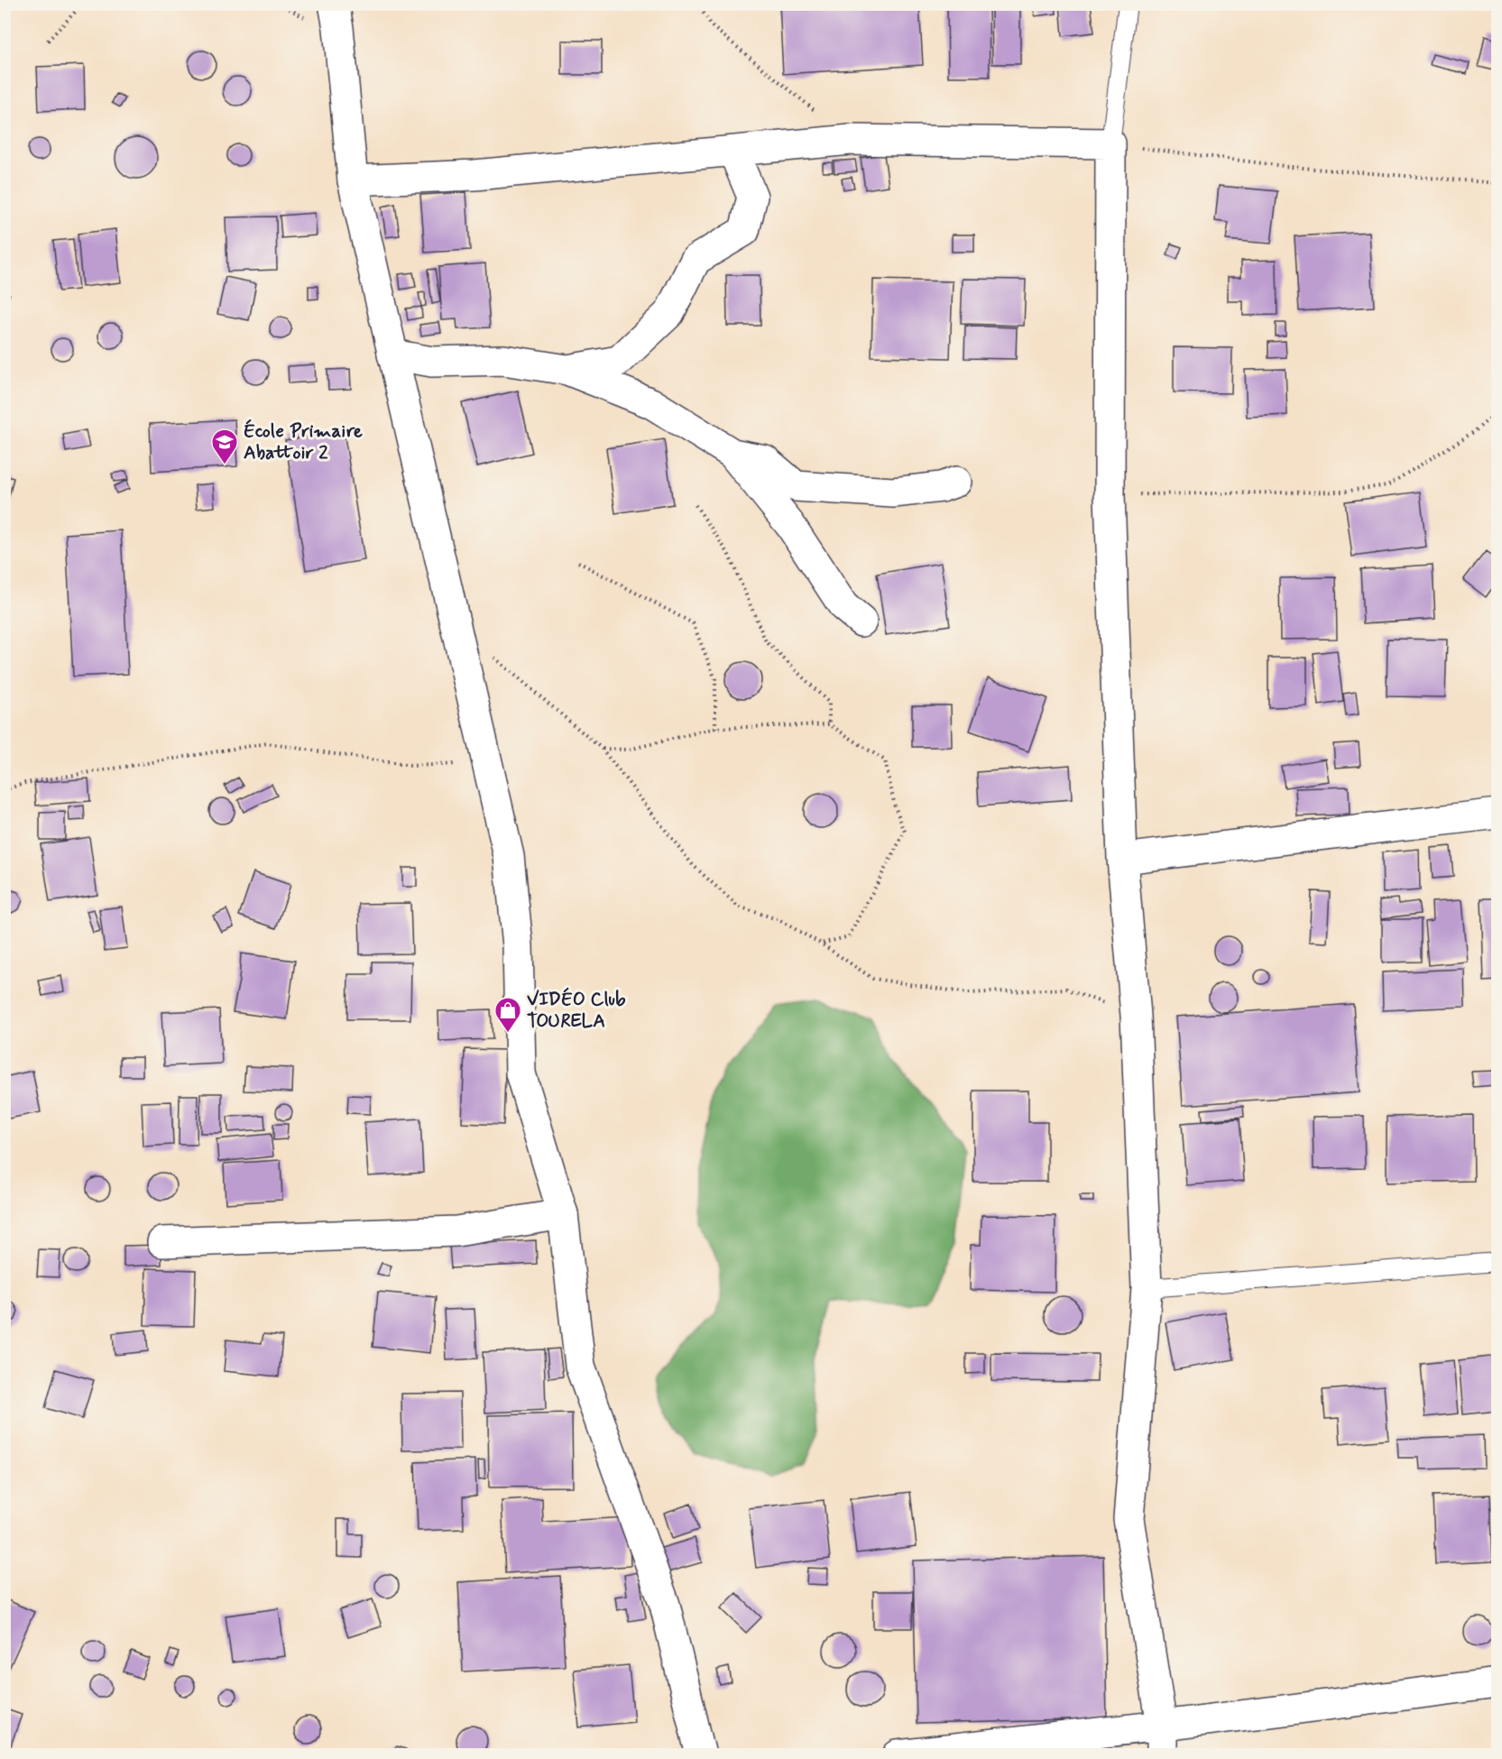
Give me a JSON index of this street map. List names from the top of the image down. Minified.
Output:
{"places":{"school or university":["École Primaire Abattoir 2"],"shop":["VIDÉO Club TOURELA"]}}
